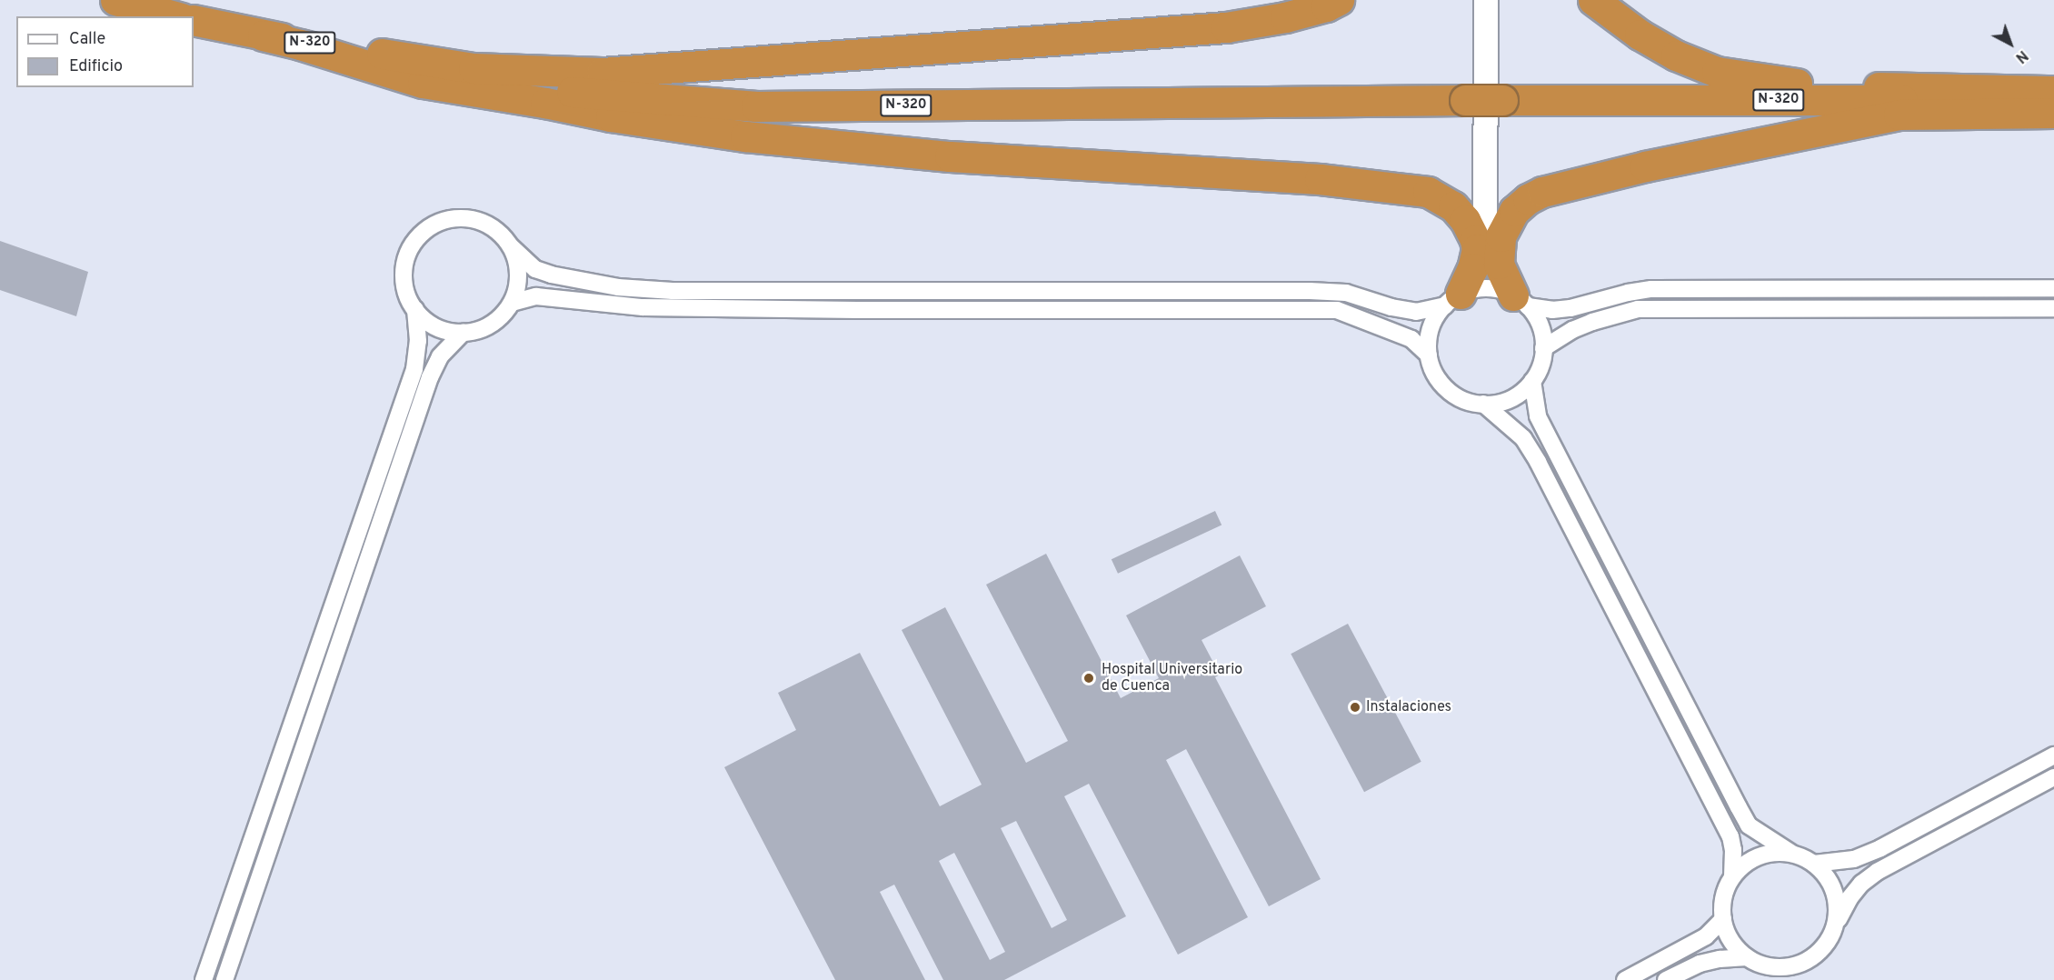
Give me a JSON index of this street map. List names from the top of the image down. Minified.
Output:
{"streets":{"highway":["N-320"]},"places":["Hospital Universitario de Cuenca","Instalaciones"],"legend":["Calle","Edificio"],"north":"bottom right"}
